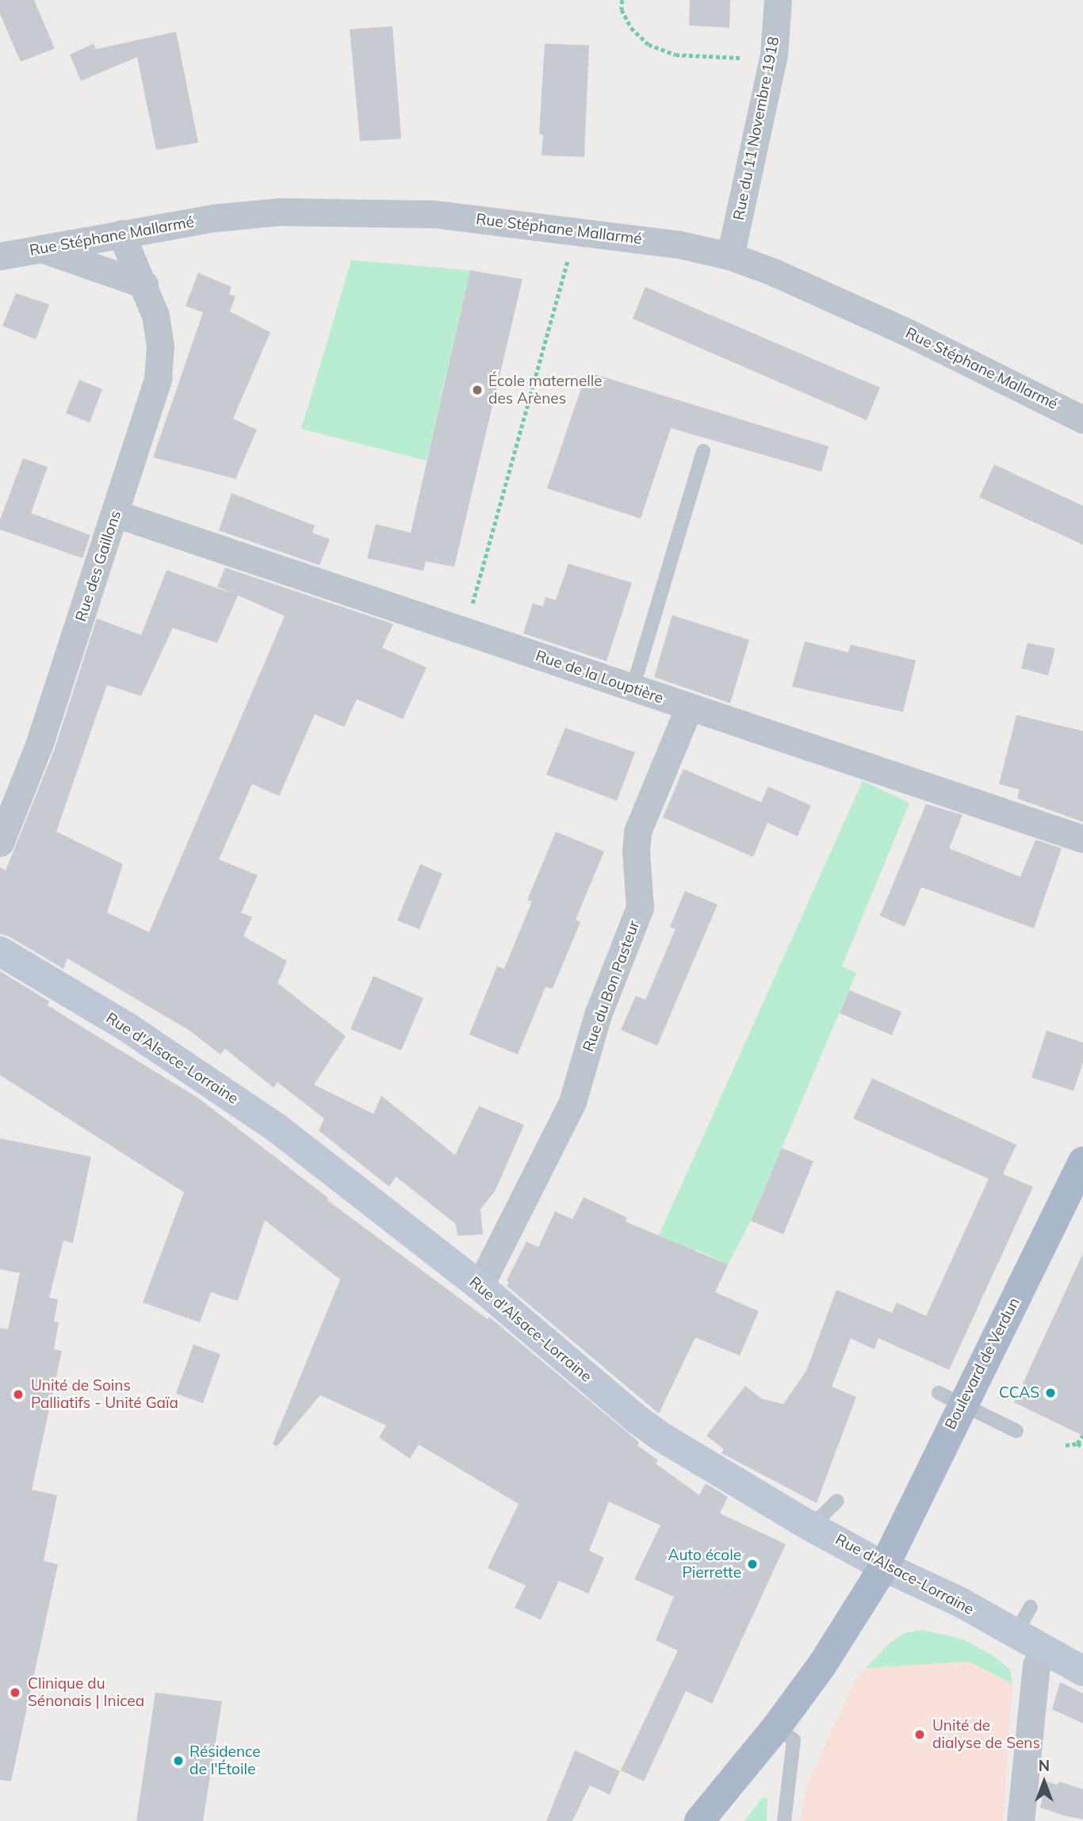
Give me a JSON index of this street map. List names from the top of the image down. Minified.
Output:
{"streets":{"main road":["Boulevard de Verdun"],"street":["Rue du 11 Novembre 1918","Rue Stéphane Mallarmé","Rue des Gaillons","Rue de la Louptière","Rue du Bon Pasteur","Rue d'Alsace-Lorraine"]},"crossings":[["Rue du 11 Novembre 1918","Rue Stéphane Mallarmé"],["Rue Stéphane Mallarmé","Rue des Gaillons"],["Rue des Gaillons","Rue de la Louptière"],["Rue de la Louptière","Rue du Bon Pasteur"],["Rue du Bon Pasteur","Rue d'Alsace-Lorraine"],["Rue d'Alsace-Lorraine","Boulevard de Verdun"]],"places":["École maternelle des Arènes","CCAS","Unité de Soins Palliatifs - Unité Gaïa","Auto école Pierrette","Clinique du Sénonais | Inicea","Unité de dialyse de Sens","Résidence de l'Étoile"],"north":"top"}
